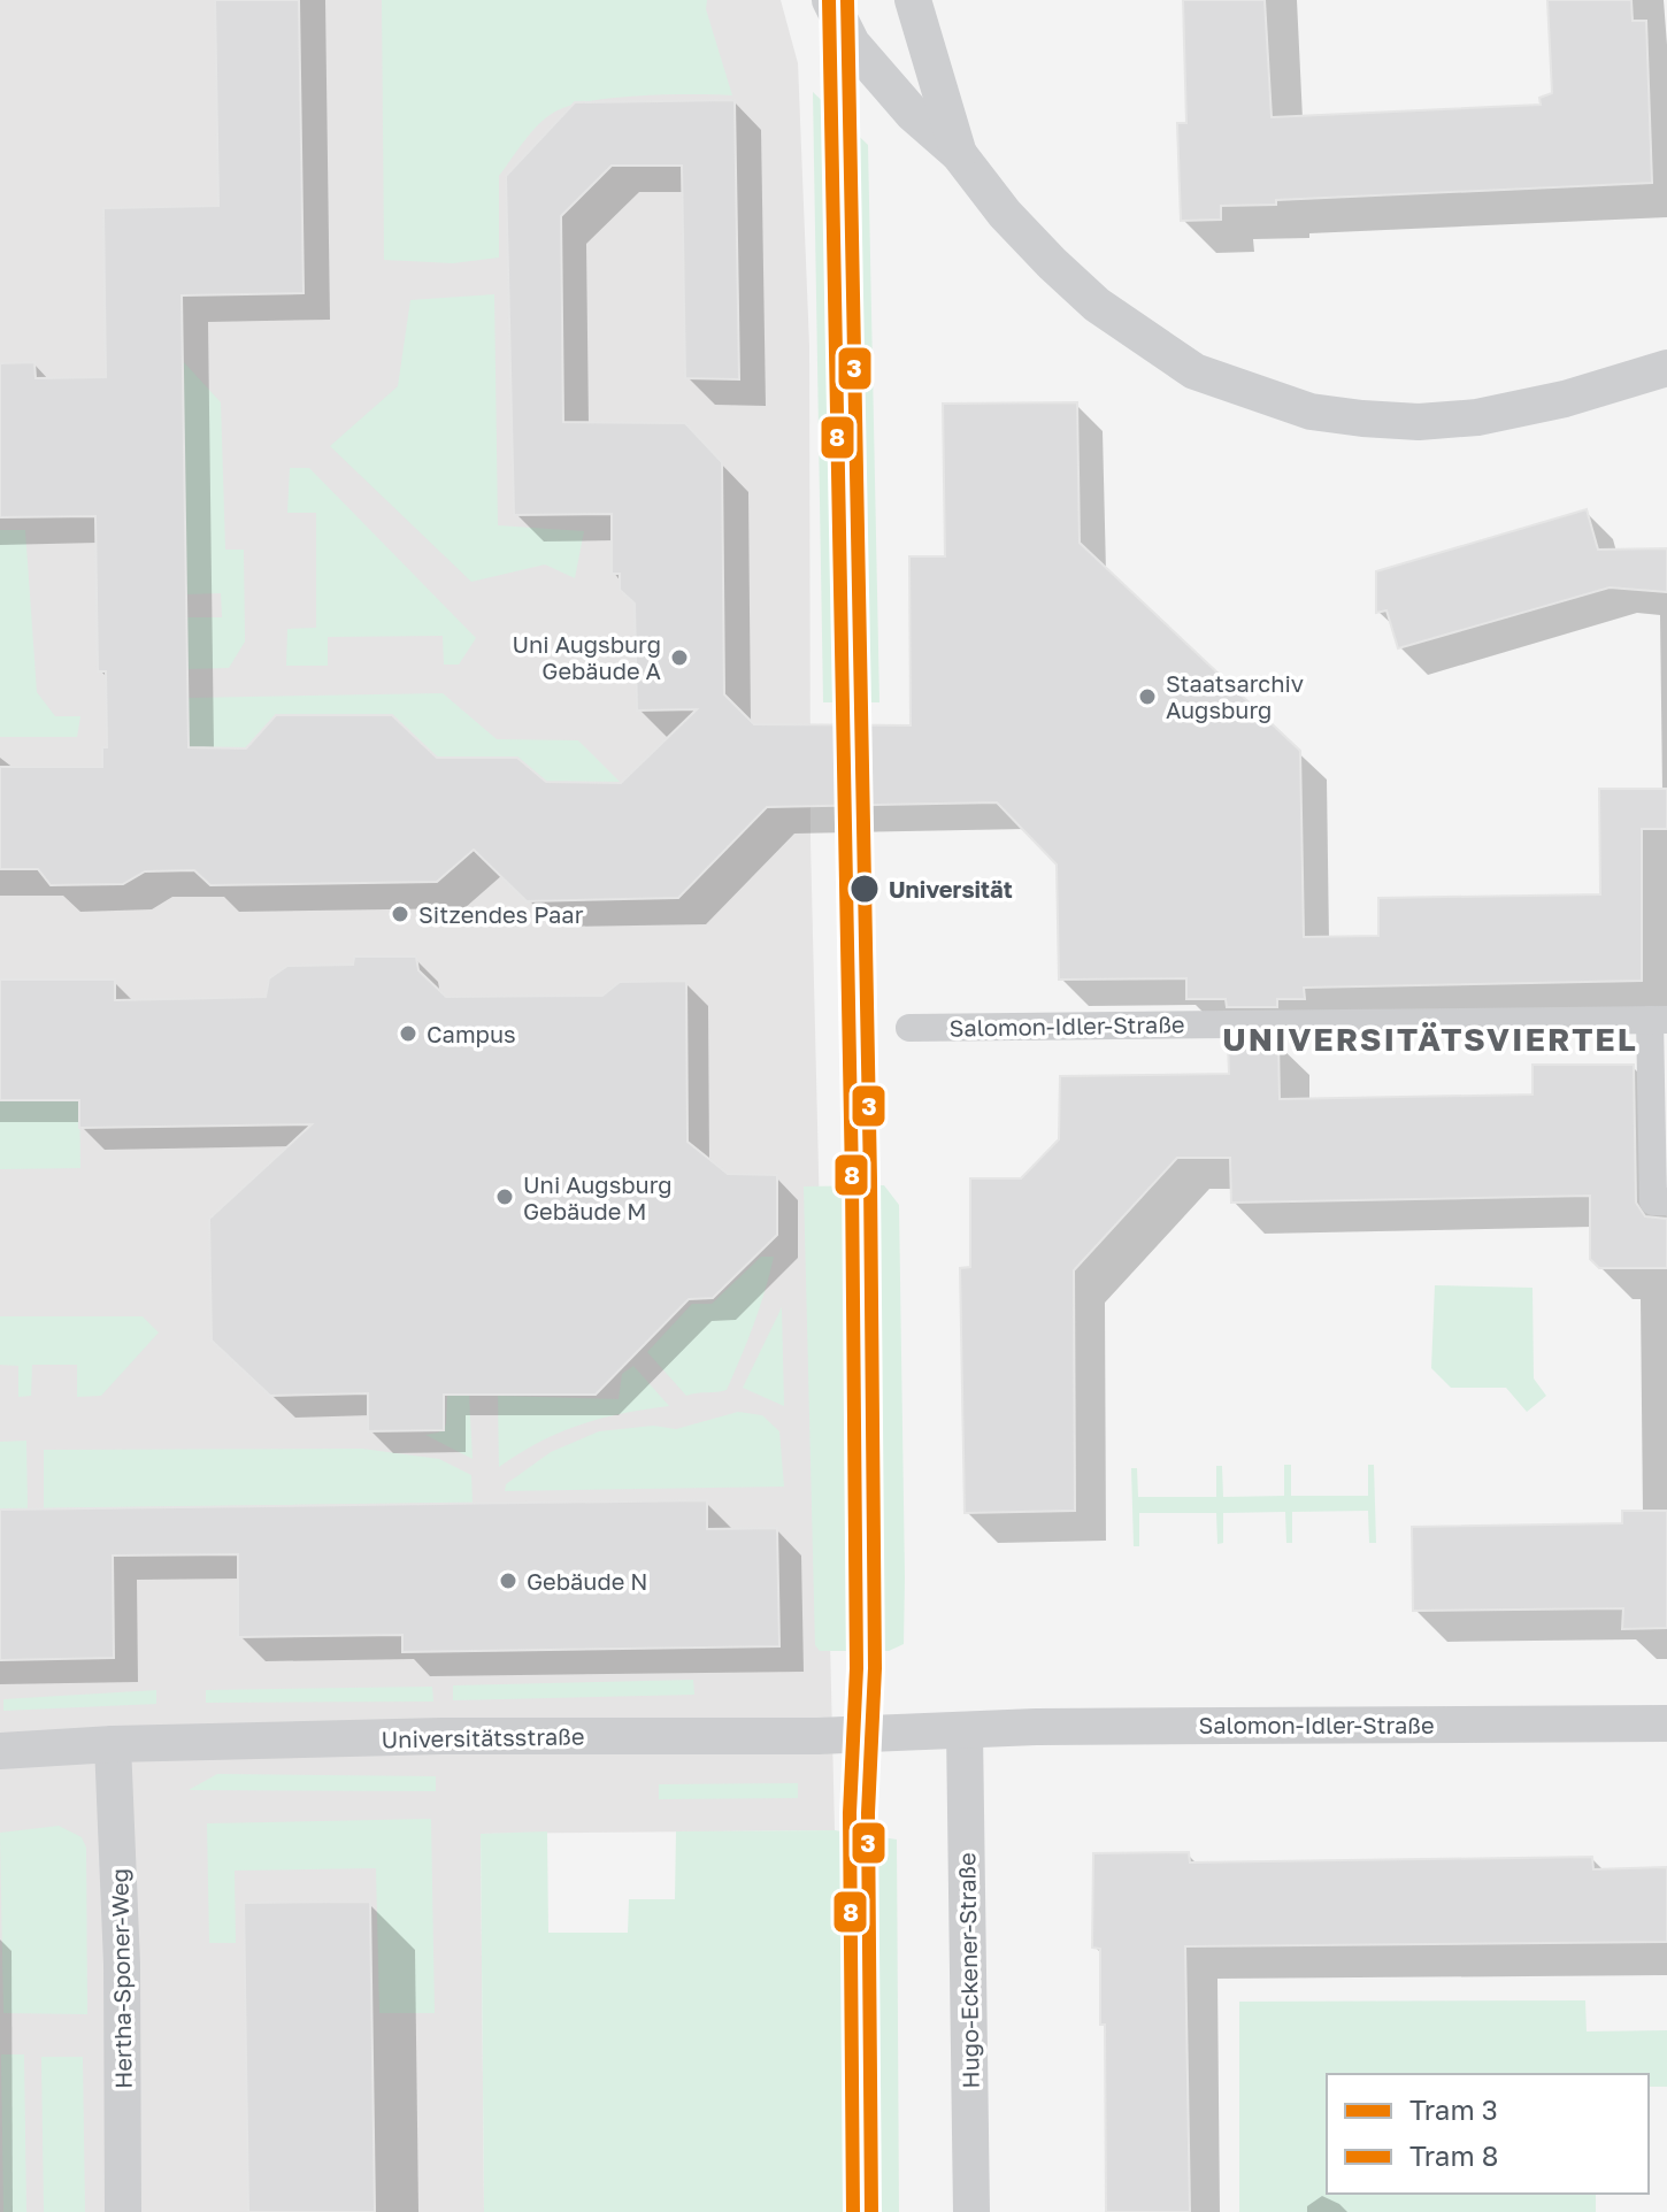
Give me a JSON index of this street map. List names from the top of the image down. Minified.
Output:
{"streets":{"street":["Salomon-Idler-Straße","Universitätsstraße","Hugo-Eckener-Straße","Hertha-Sponer-Weg"]},"crossings":[["Salomon-Idler-Straße","Universitätsstraße"],["Salomon-Idler-Straße","Hugo-Eckener-Straße"],["Universitätsstraße","Hugo-Eckener-Straße"],["Universitätsstraße","Hertha-Sponer-Weg"]],"districts":["UNIVERSITÄTSVIERTEL"],"places":["Uni Augsburg Gebäude A","Staatsarchiv Augsburg","Universität","Sitzendes Paar","Campus","Uni Augsburg Gebäude M","Gebäude N"],"lines":["tram line 3","tram line 8"],"legend":["Tram 3","Tram 8"]}
